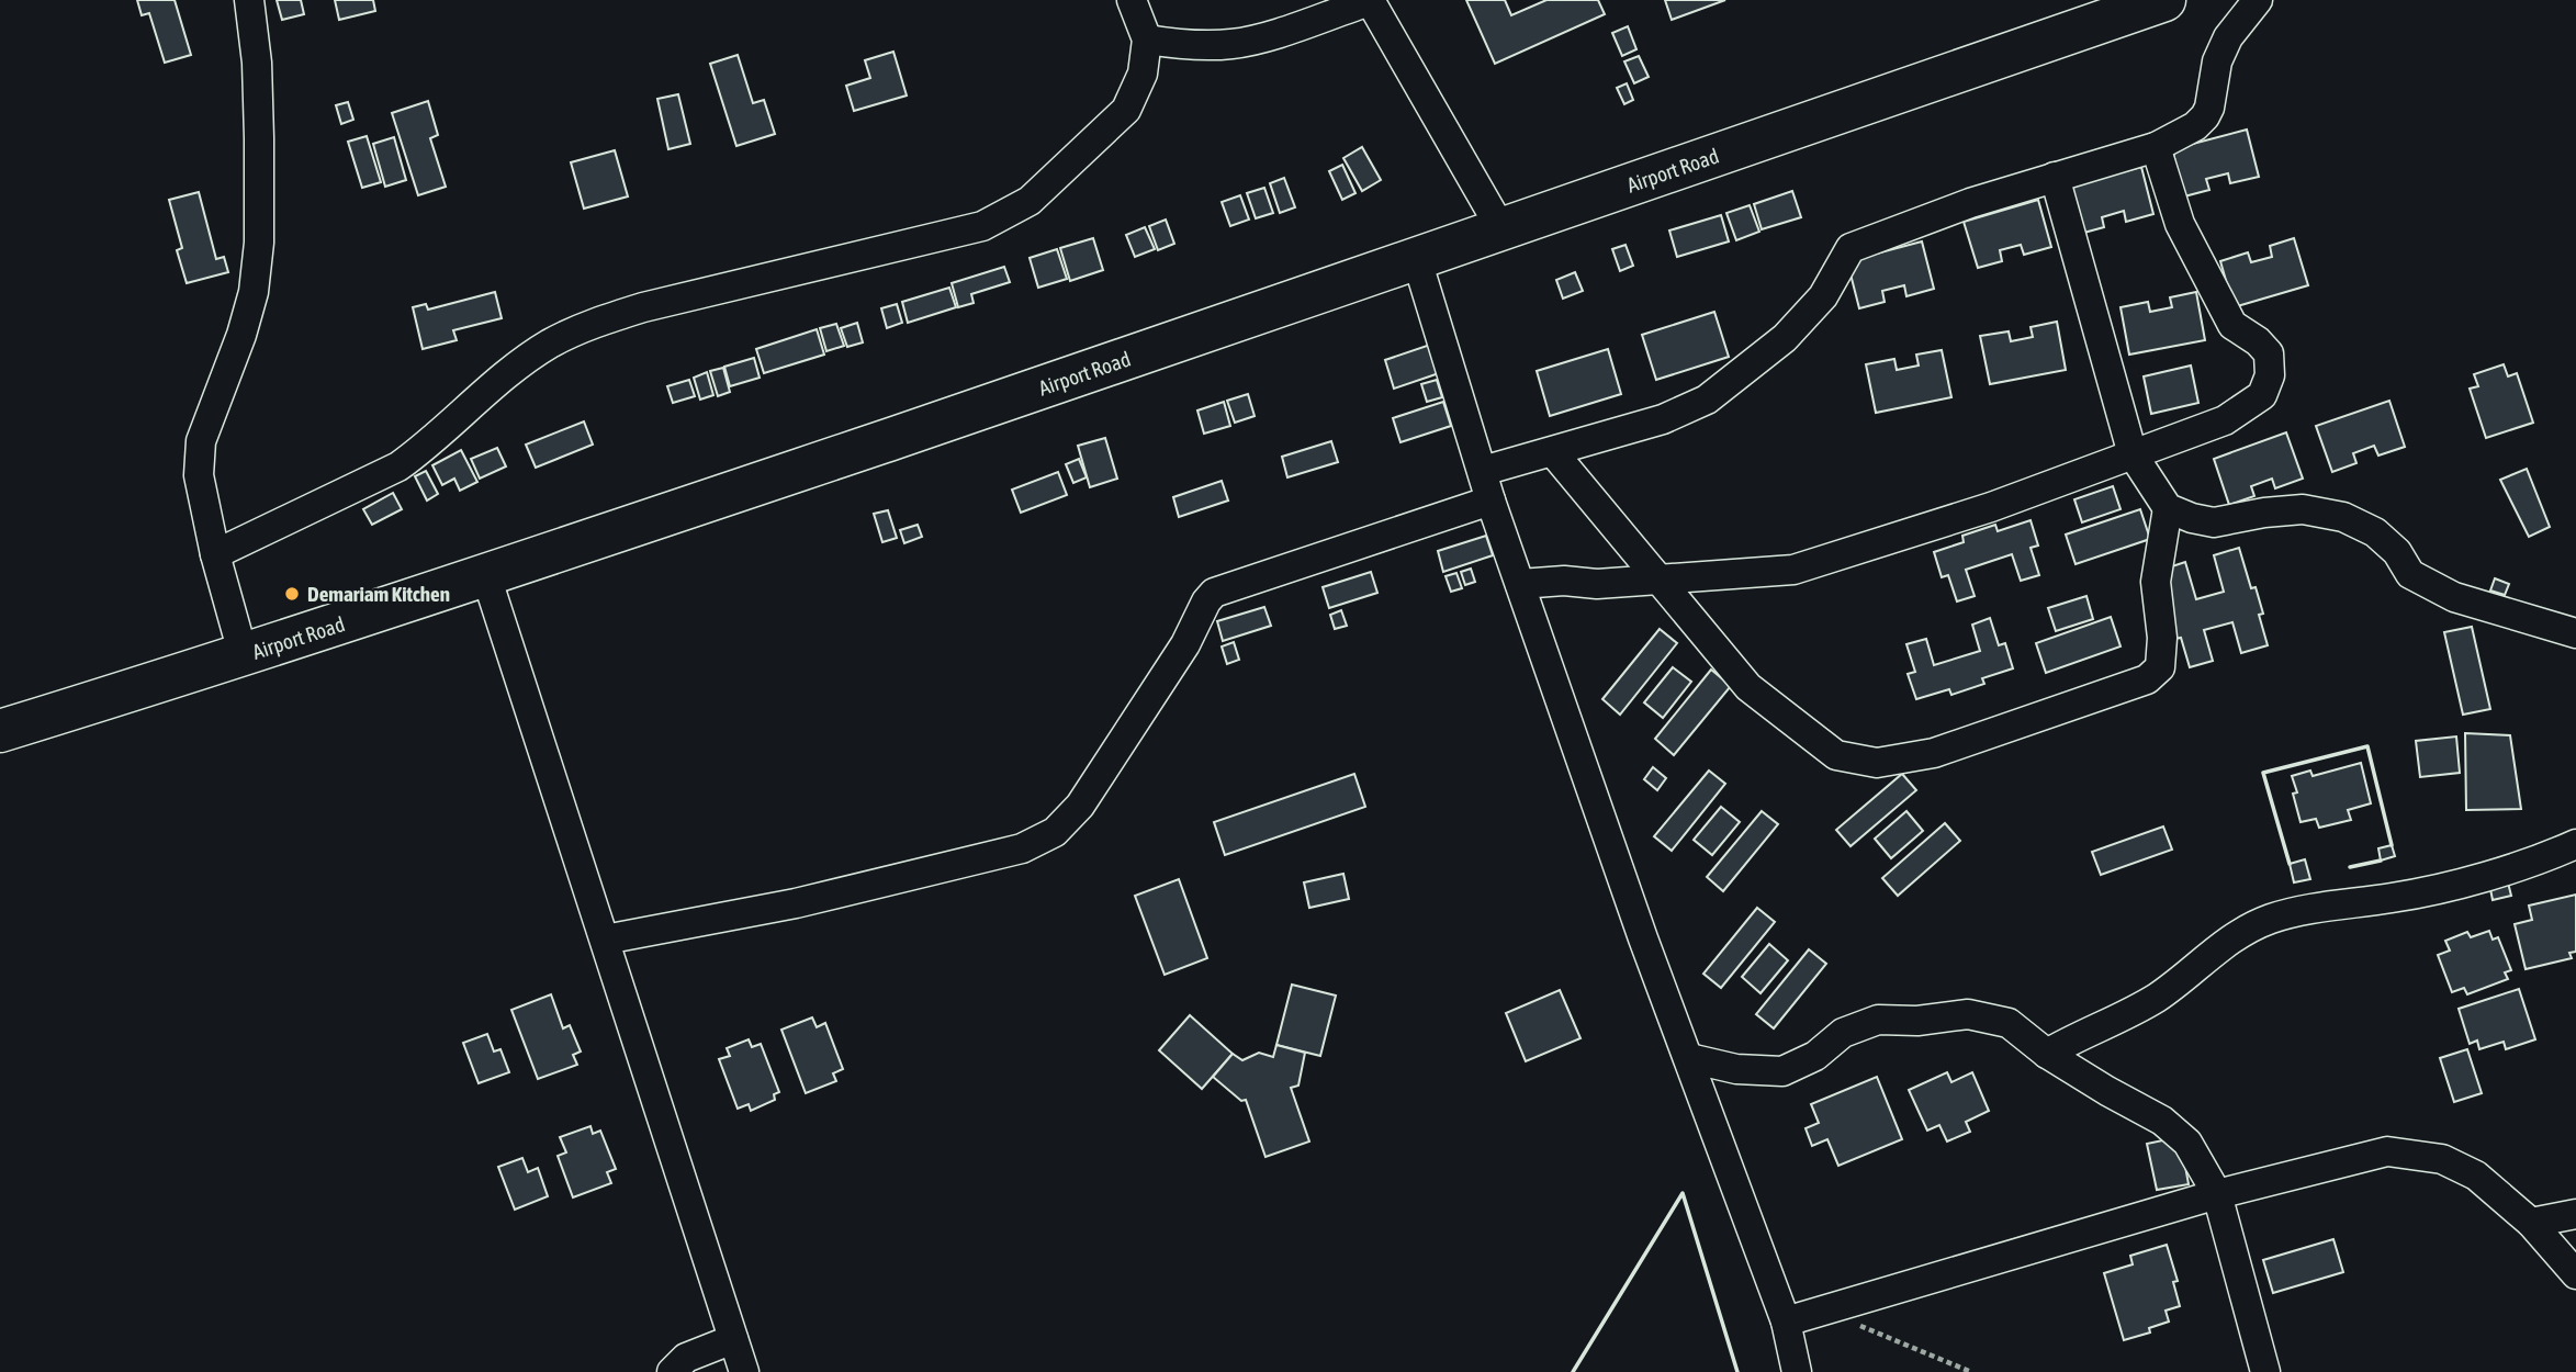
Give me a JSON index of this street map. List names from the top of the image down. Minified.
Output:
{"streets":{"highway":["Airport Road"]},"places":["Demariam Kitchen"]}
